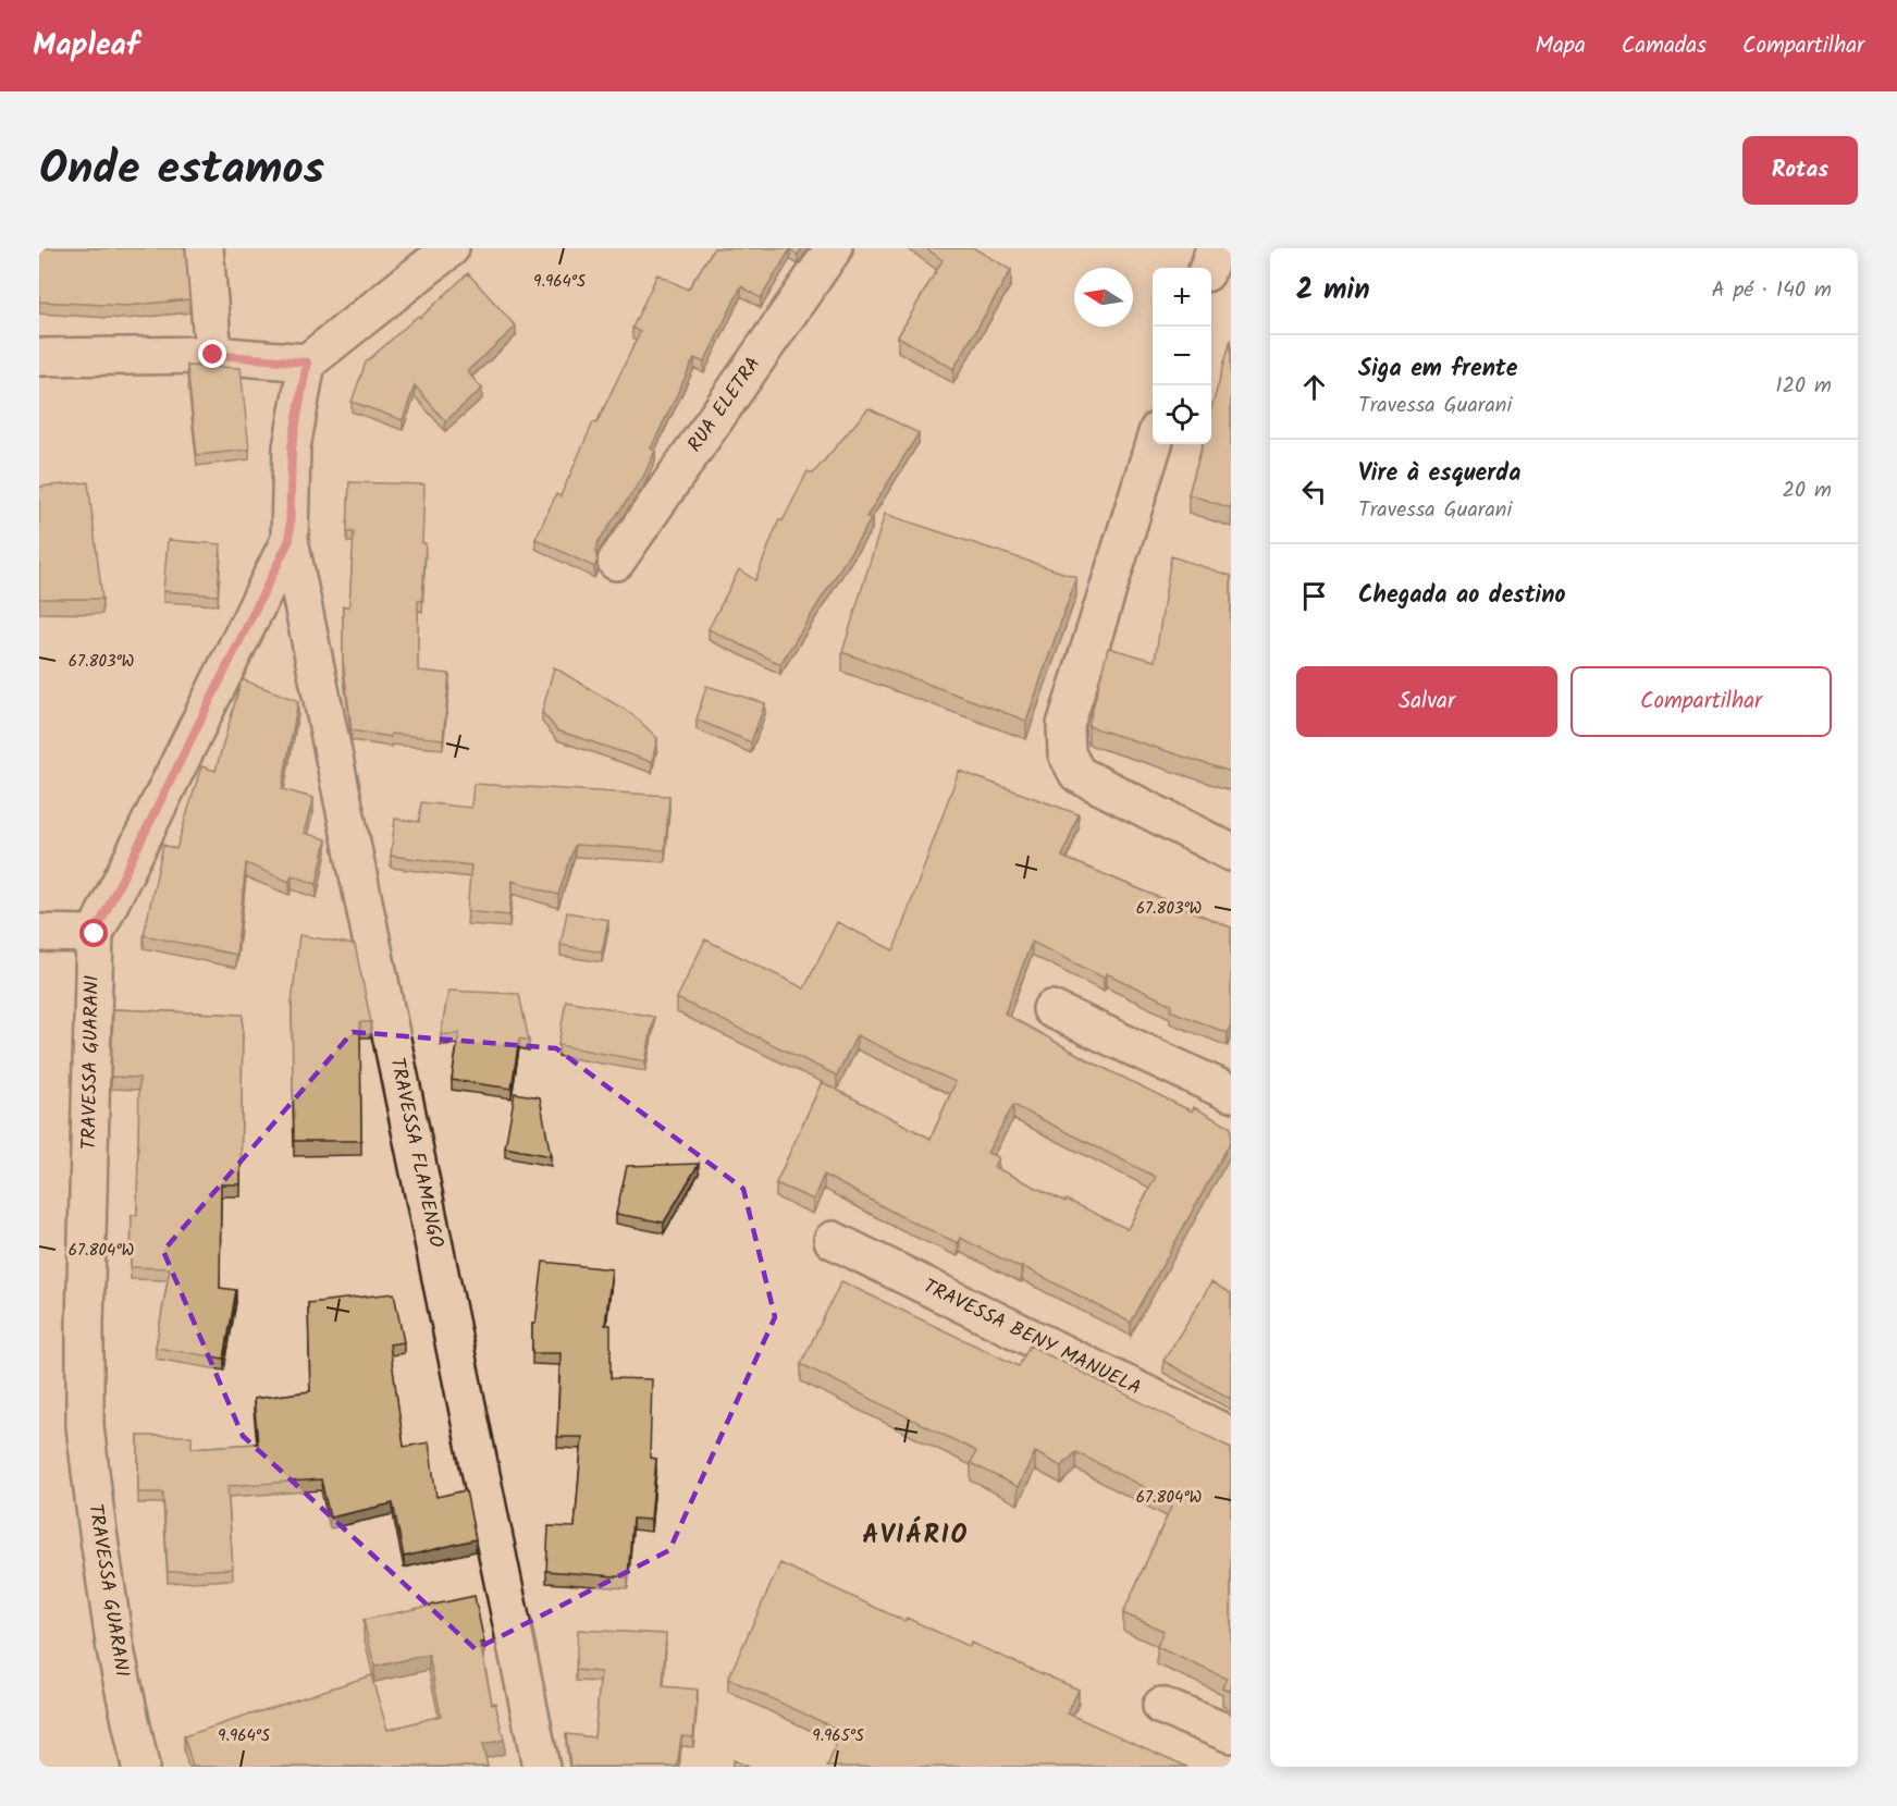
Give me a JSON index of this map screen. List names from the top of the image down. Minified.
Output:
{"streets":{"street":["RUA ELETRA","TRAVESSA GUARANI","TRAVESSA FLAMENGO","TRAVESSA BENY MANUELA"]},"crossings":[["TRAVESSA GUARANI","TRAVESSA FLAMENGO"]],"districts":["AVIÁRIO"],"north":"left","page":{"header":"Mapleaf","nav":["Mapa","Camadas","Compartilhar"],"title":"Onde estamos","buttons":["Rotas",["Salvar","Compartilhar"]],"heading":["2 min","A pé · 140 m"],"map_buttons":["+","−"],"list":[["Siga em frente","Travessa Guarani","120 m"],["Vire à esquerda","Travessa Guarani","20 m"],"Chegada ao destino"]},"coordinates":["9.964°S","67.803°W","67.804°W","9.965°S"]}
